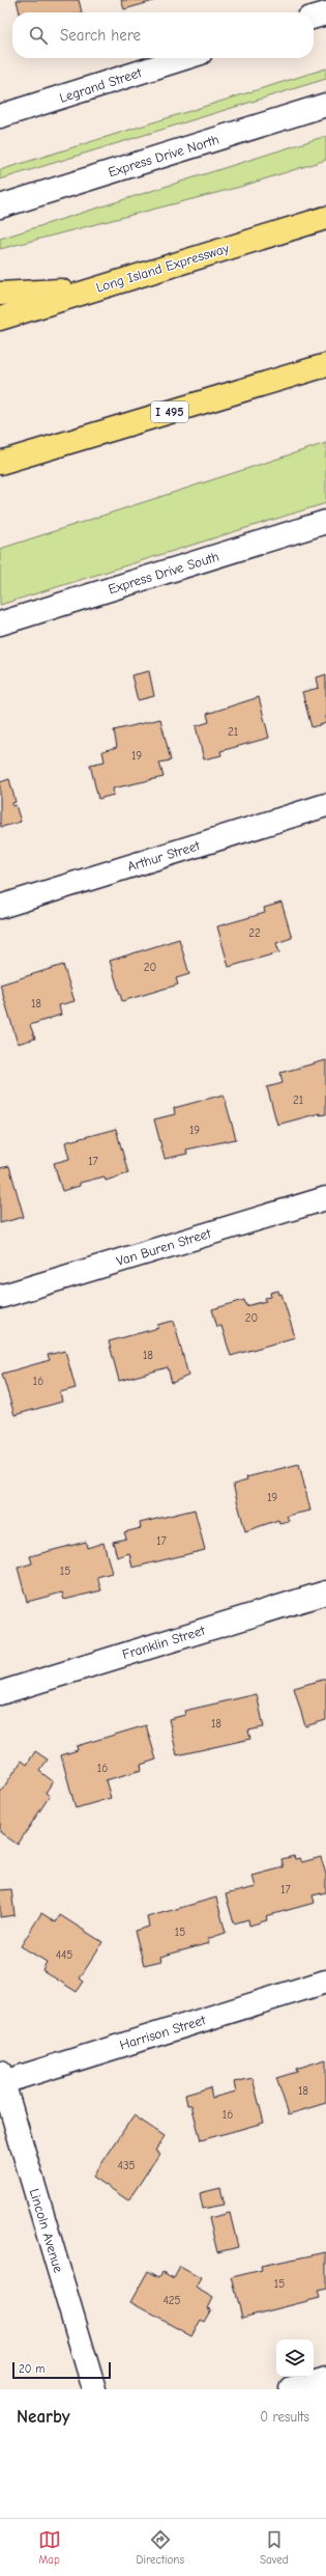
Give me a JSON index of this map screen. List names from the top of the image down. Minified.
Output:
{"streets":{"highway":["Long Island Expressway","I 495"],"street":["Legrand Street","Express Drive North","Express Drive South","Arthur Street","Van Buren Street","Franklin Street","Harrison Street","Lincoln Avenue"]},"crossings":[["Harrison Street","Lincoln Avenue"]],"house_numbers":["21","19","22","20","18","21","19","17","20","18","16","19","17","15","18","16","17","15","445","18","16","435","15","425"],"scale_bar":"20 m","page":{"search":"Search here","scale":"20 m","heading":["Nearby","0 results"],"nav":["Map","Directions","Saved"]}}
